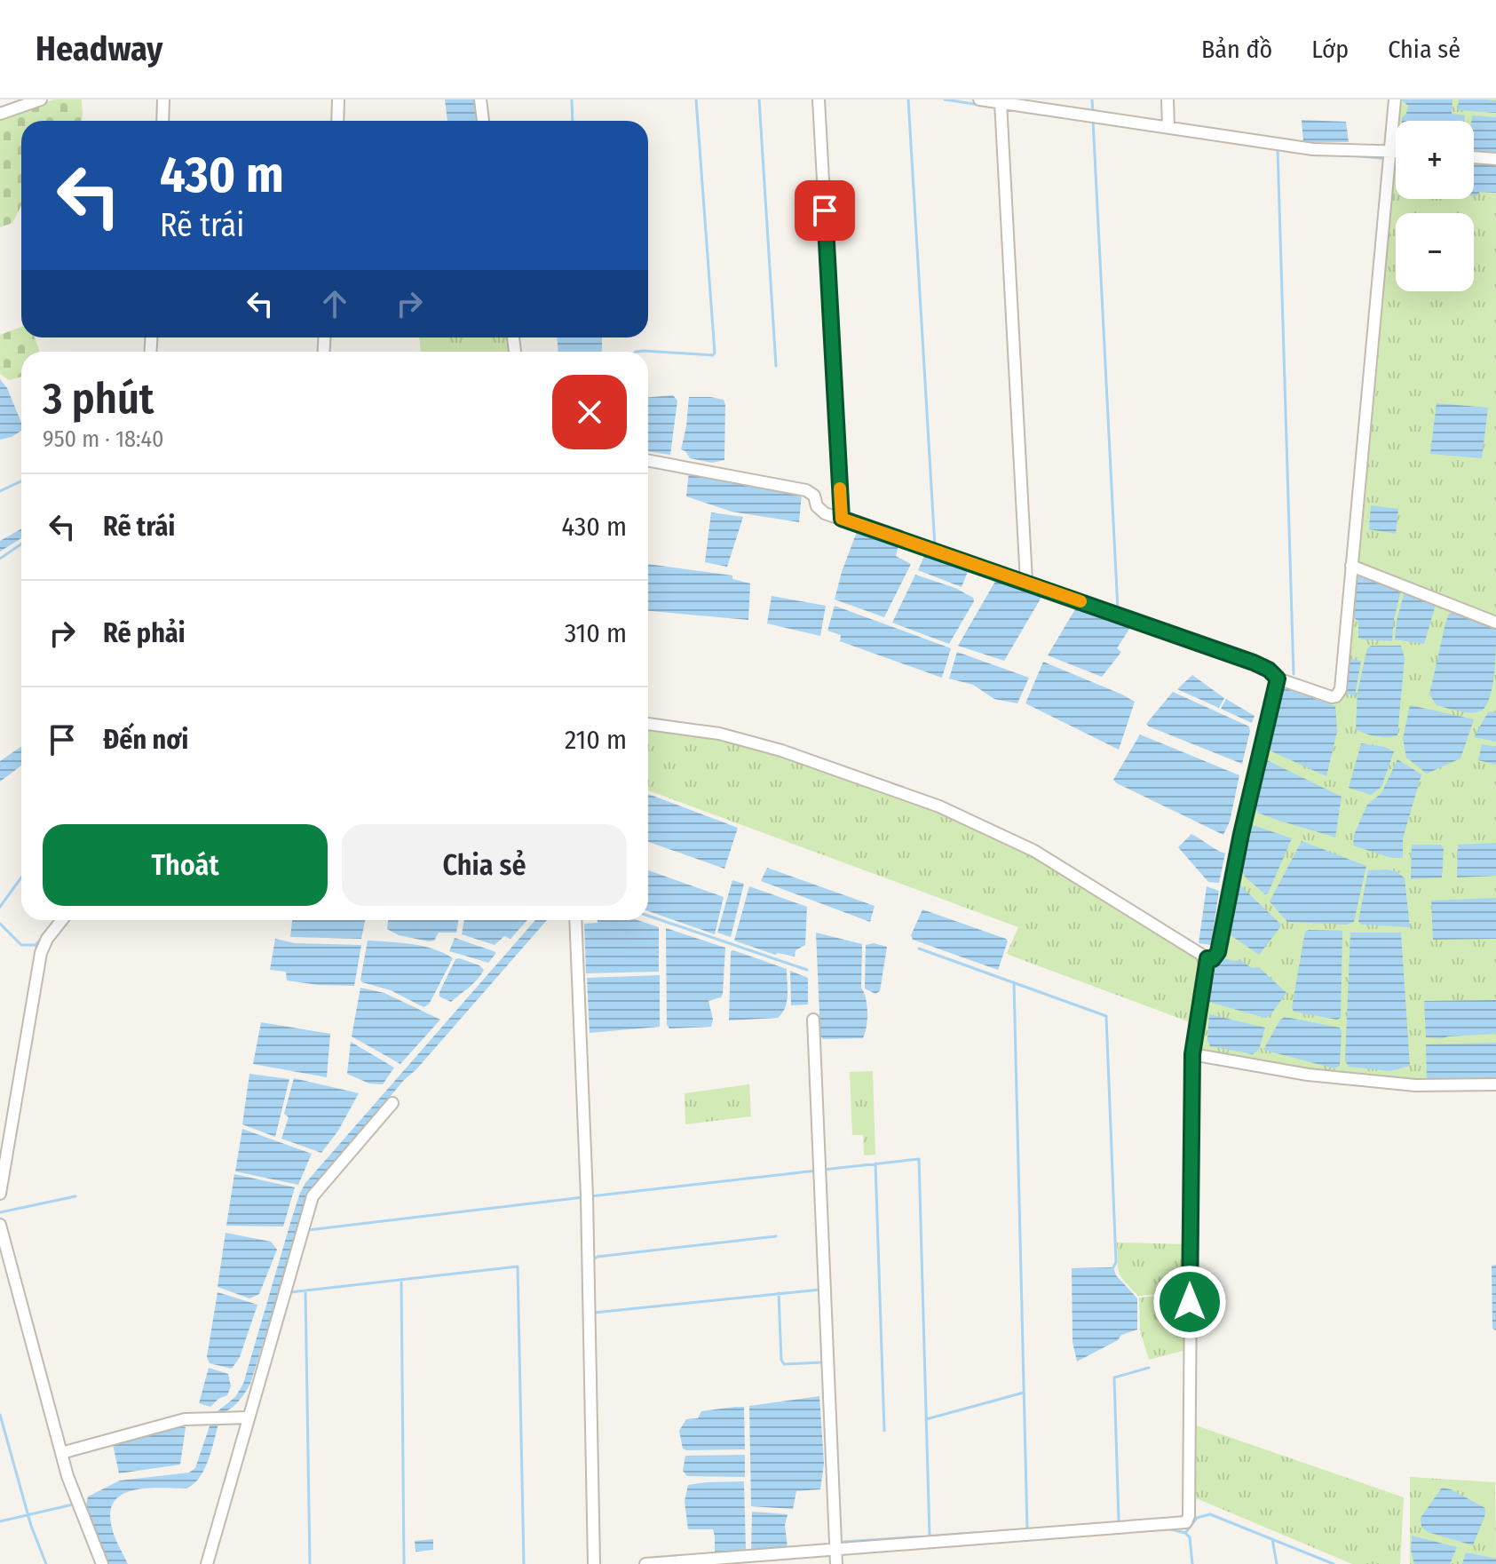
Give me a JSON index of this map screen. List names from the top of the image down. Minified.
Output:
{"page":{"header":"Headway","nav":["Bản đồ","Lớp","Chia sẻ"],"map_buttons":["+","−"],"turn":["430 m","Rẽ trái"],"heading":["3 phút","950 m · 18:40"],"list":[{"name":"Rẽ trái","value":"430 m"},{"name":"Rẽ phải","value":"310 m"},{"name":"Đến nơi","value":"210 m"}],"buttons":["Thoát","Chia sẻ"]}}
